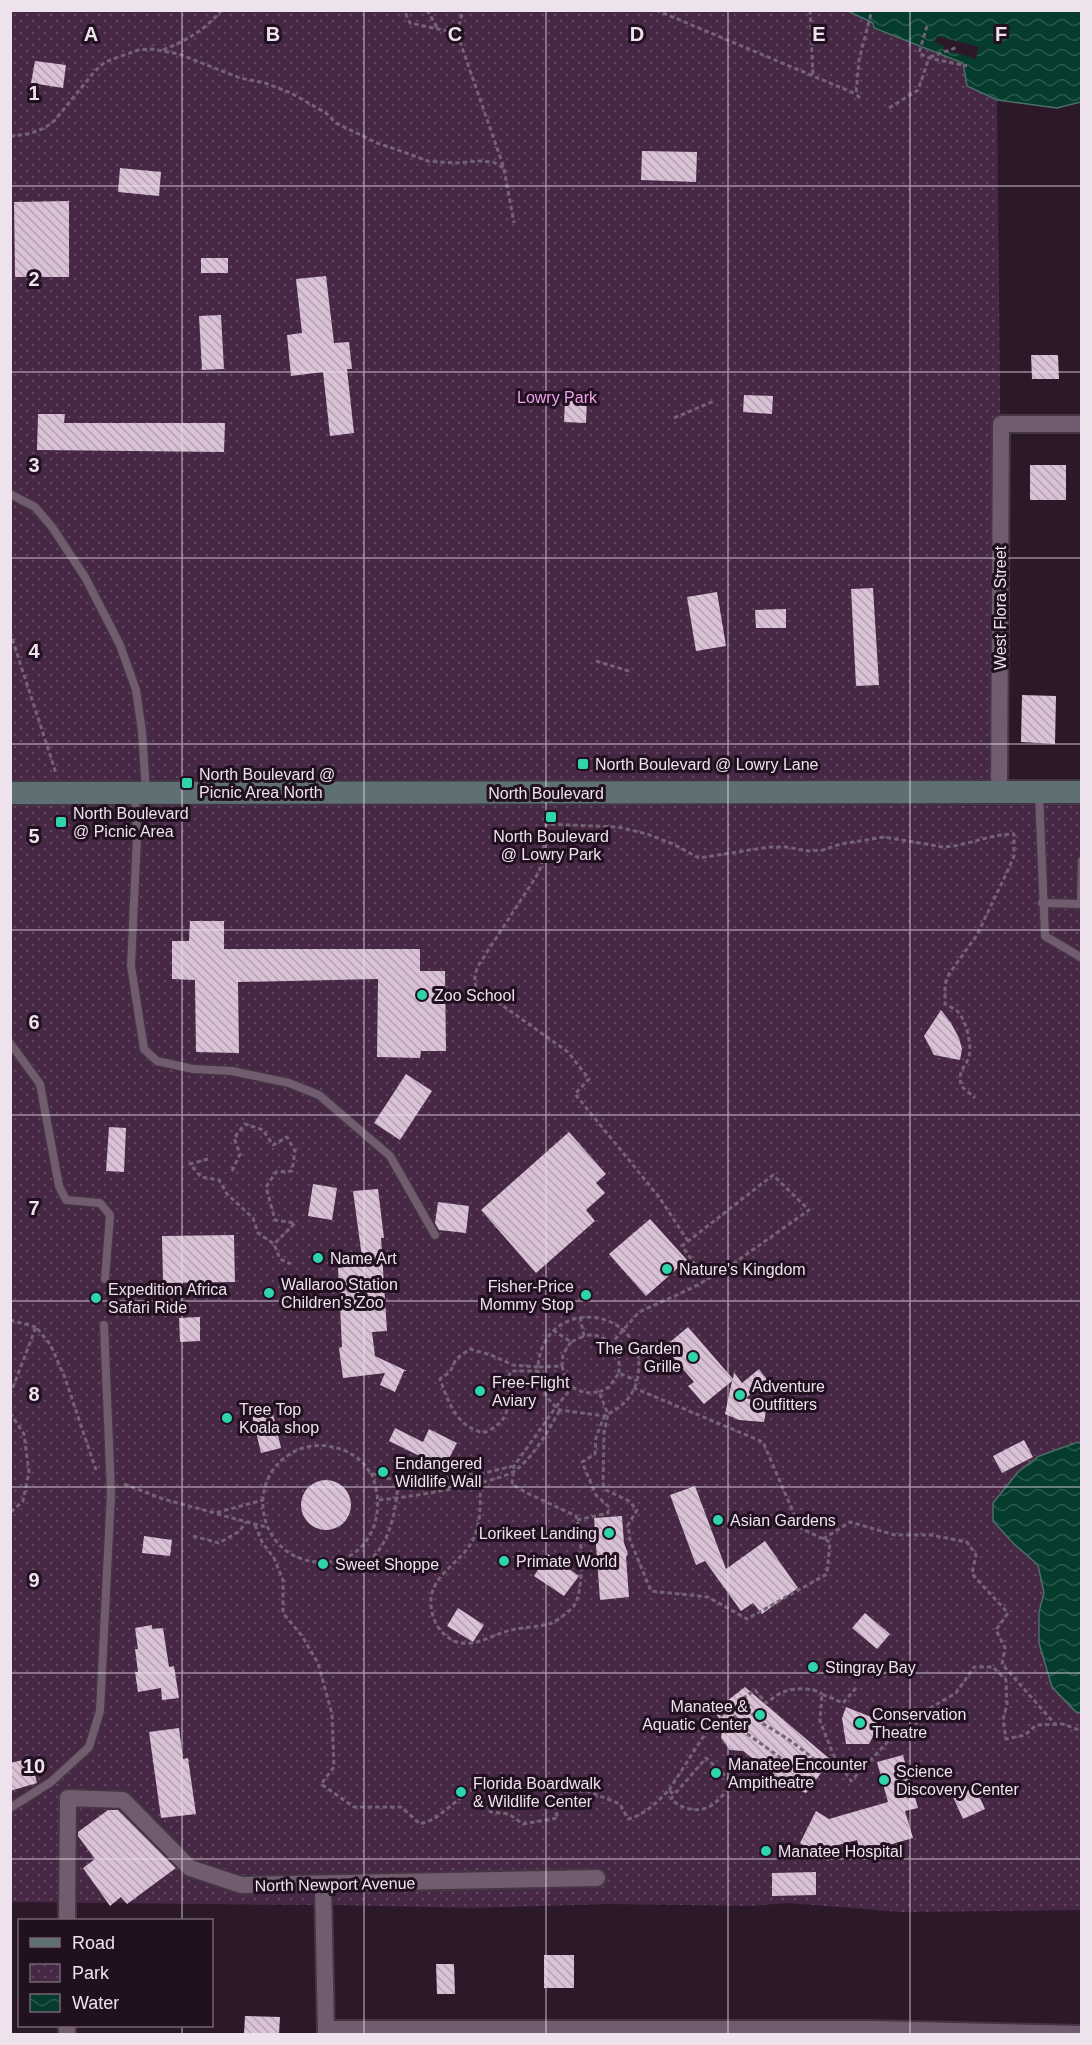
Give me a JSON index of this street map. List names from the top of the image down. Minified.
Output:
{"streets":{"street":["West Flora Street","North Boulevard","North Newport Avenue"]},"crossings":[["West Flora Street","North Boulevard"]],"parks":["Lowry Park"],"places":{"transit":["North Boulevard @ Lowry Lane","North Boulevard @ Picnic Area North","North Boulevard @ Lowry Park","North Boulevard @ Picnic Area"],"other":["Zoo School","Name Art","Nature's Kingdom","Wallaroo Station Children's Zoo","Fisher-Price Mommy Stop","Expedition Africa Safari Ride","The Garden Grille","Free-Flight Aviary","Adventure Outfitters","Tree Top Koala shop","Endangered Wildlife Wall","Asian Gardens","Lorikeet Landing","Primate World","Sweet Shoppe","Stingray Bay","Manatee & Aquatic Center","Conservation Theatre","Manatee Encounter Ampitheatre","Science Discovery Center","Florida Boardwalk & Wildlife Center","Manatee Hospital"]},"legend":["Road","Park","Water"],"grid":{"columns":["A","B","C","D","E","F"],"rows":["1","2","3","4","5","6","7","8","9","10"]}}
